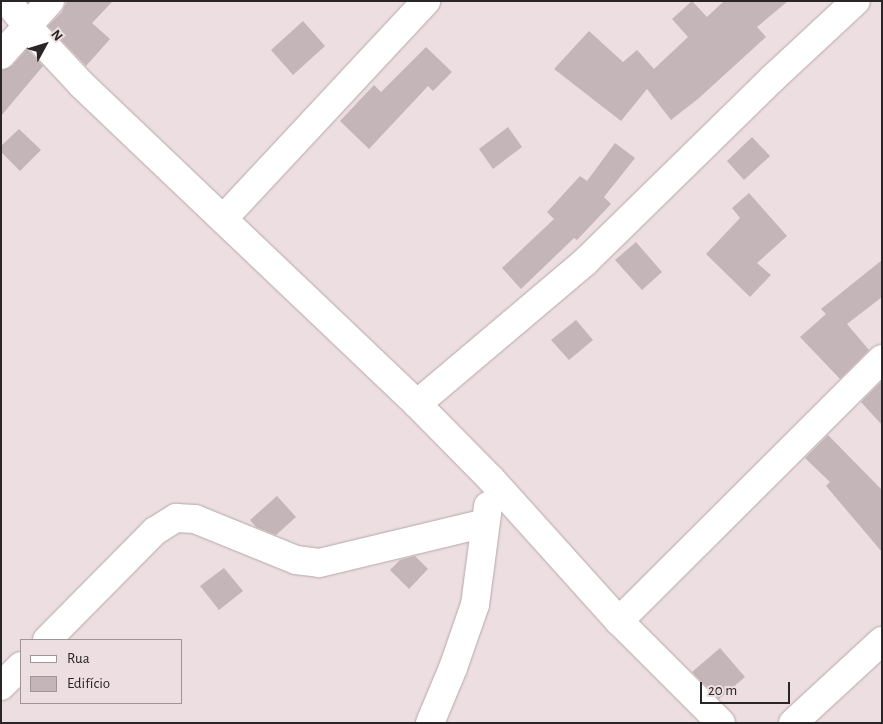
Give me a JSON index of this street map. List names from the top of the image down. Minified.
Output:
{"legend":["Rua","Edifício"],"scale_bar":"20 m","north":"top right"}
